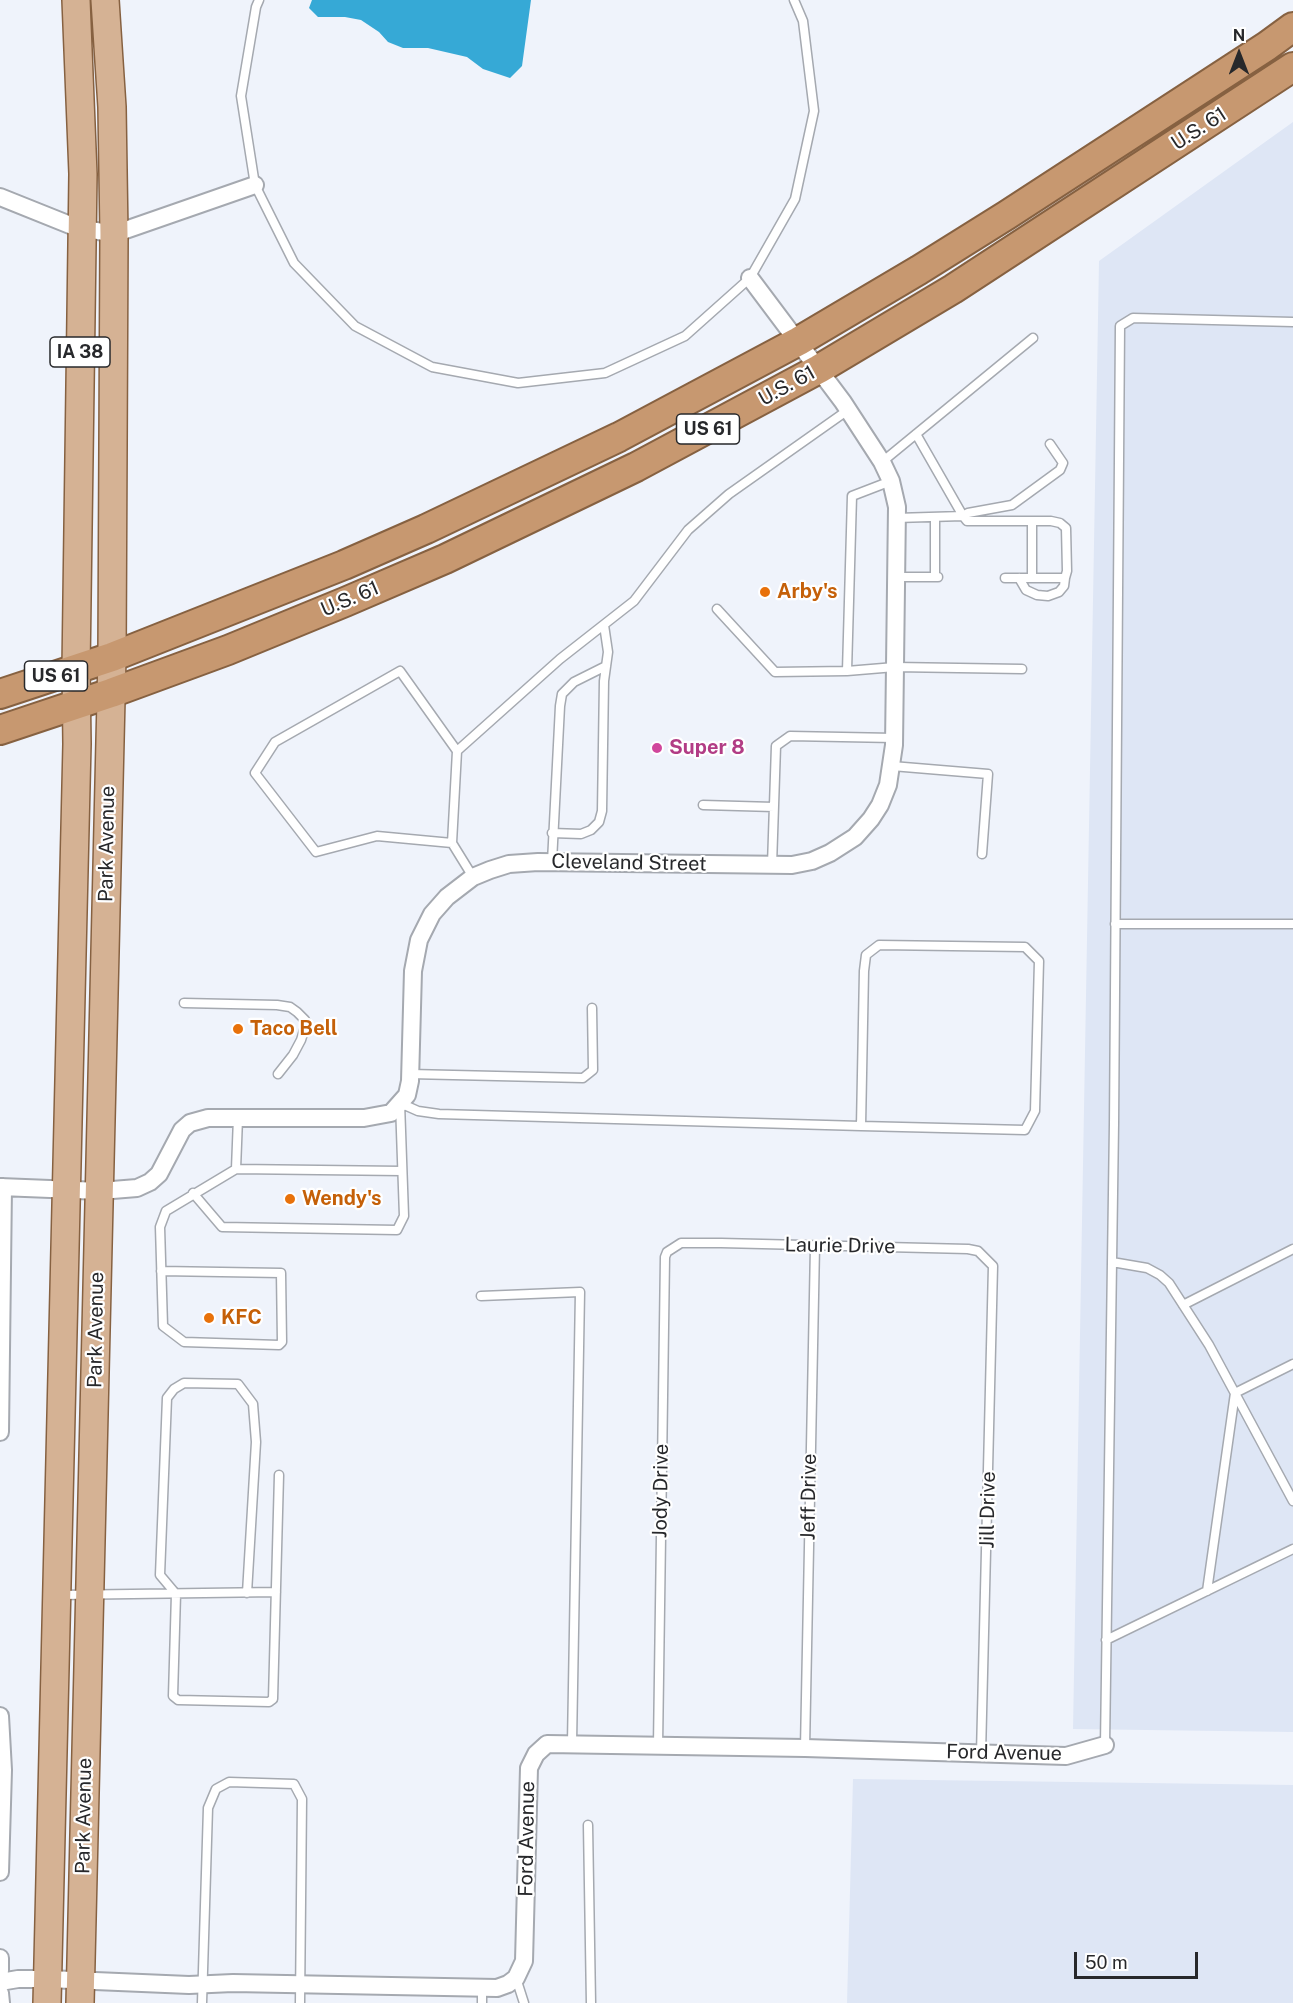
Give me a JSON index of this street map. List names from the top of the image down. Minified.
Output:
{"streets":{"highway":["U.S. 61","US 61"],"main road":["IA 38","Park Avenue"],"street":["Cleveland Street","Ford Avenue"],"lane":["Laurie Drive","Jody Drive","Jeff Drive","Jill Drive"]},"crossings":[["U.S. 61","IA 38"],["U.S. 61","US 61"],["U.S. 61","Park Avenue"],["U.S. 61","Cleveland Street"],["IA 38","US 61"],["IA 38","Park Avenue"],["US 61","Park Avenue"],["Laurie Drive","Jody Drive"],["Laurie Drive","Jeff Drive"],["Laurie Drive","Jill Drive"],["Jody Drive","Ford Avenue"],["Jeff Drive","Ford Avenue"],["Jill Drive","Ford Avenue"]],"places":["Arby's","Super 8","Taco Bell","Wendy's","KFC"],"scale_bar":"50 m","north":"top"}
